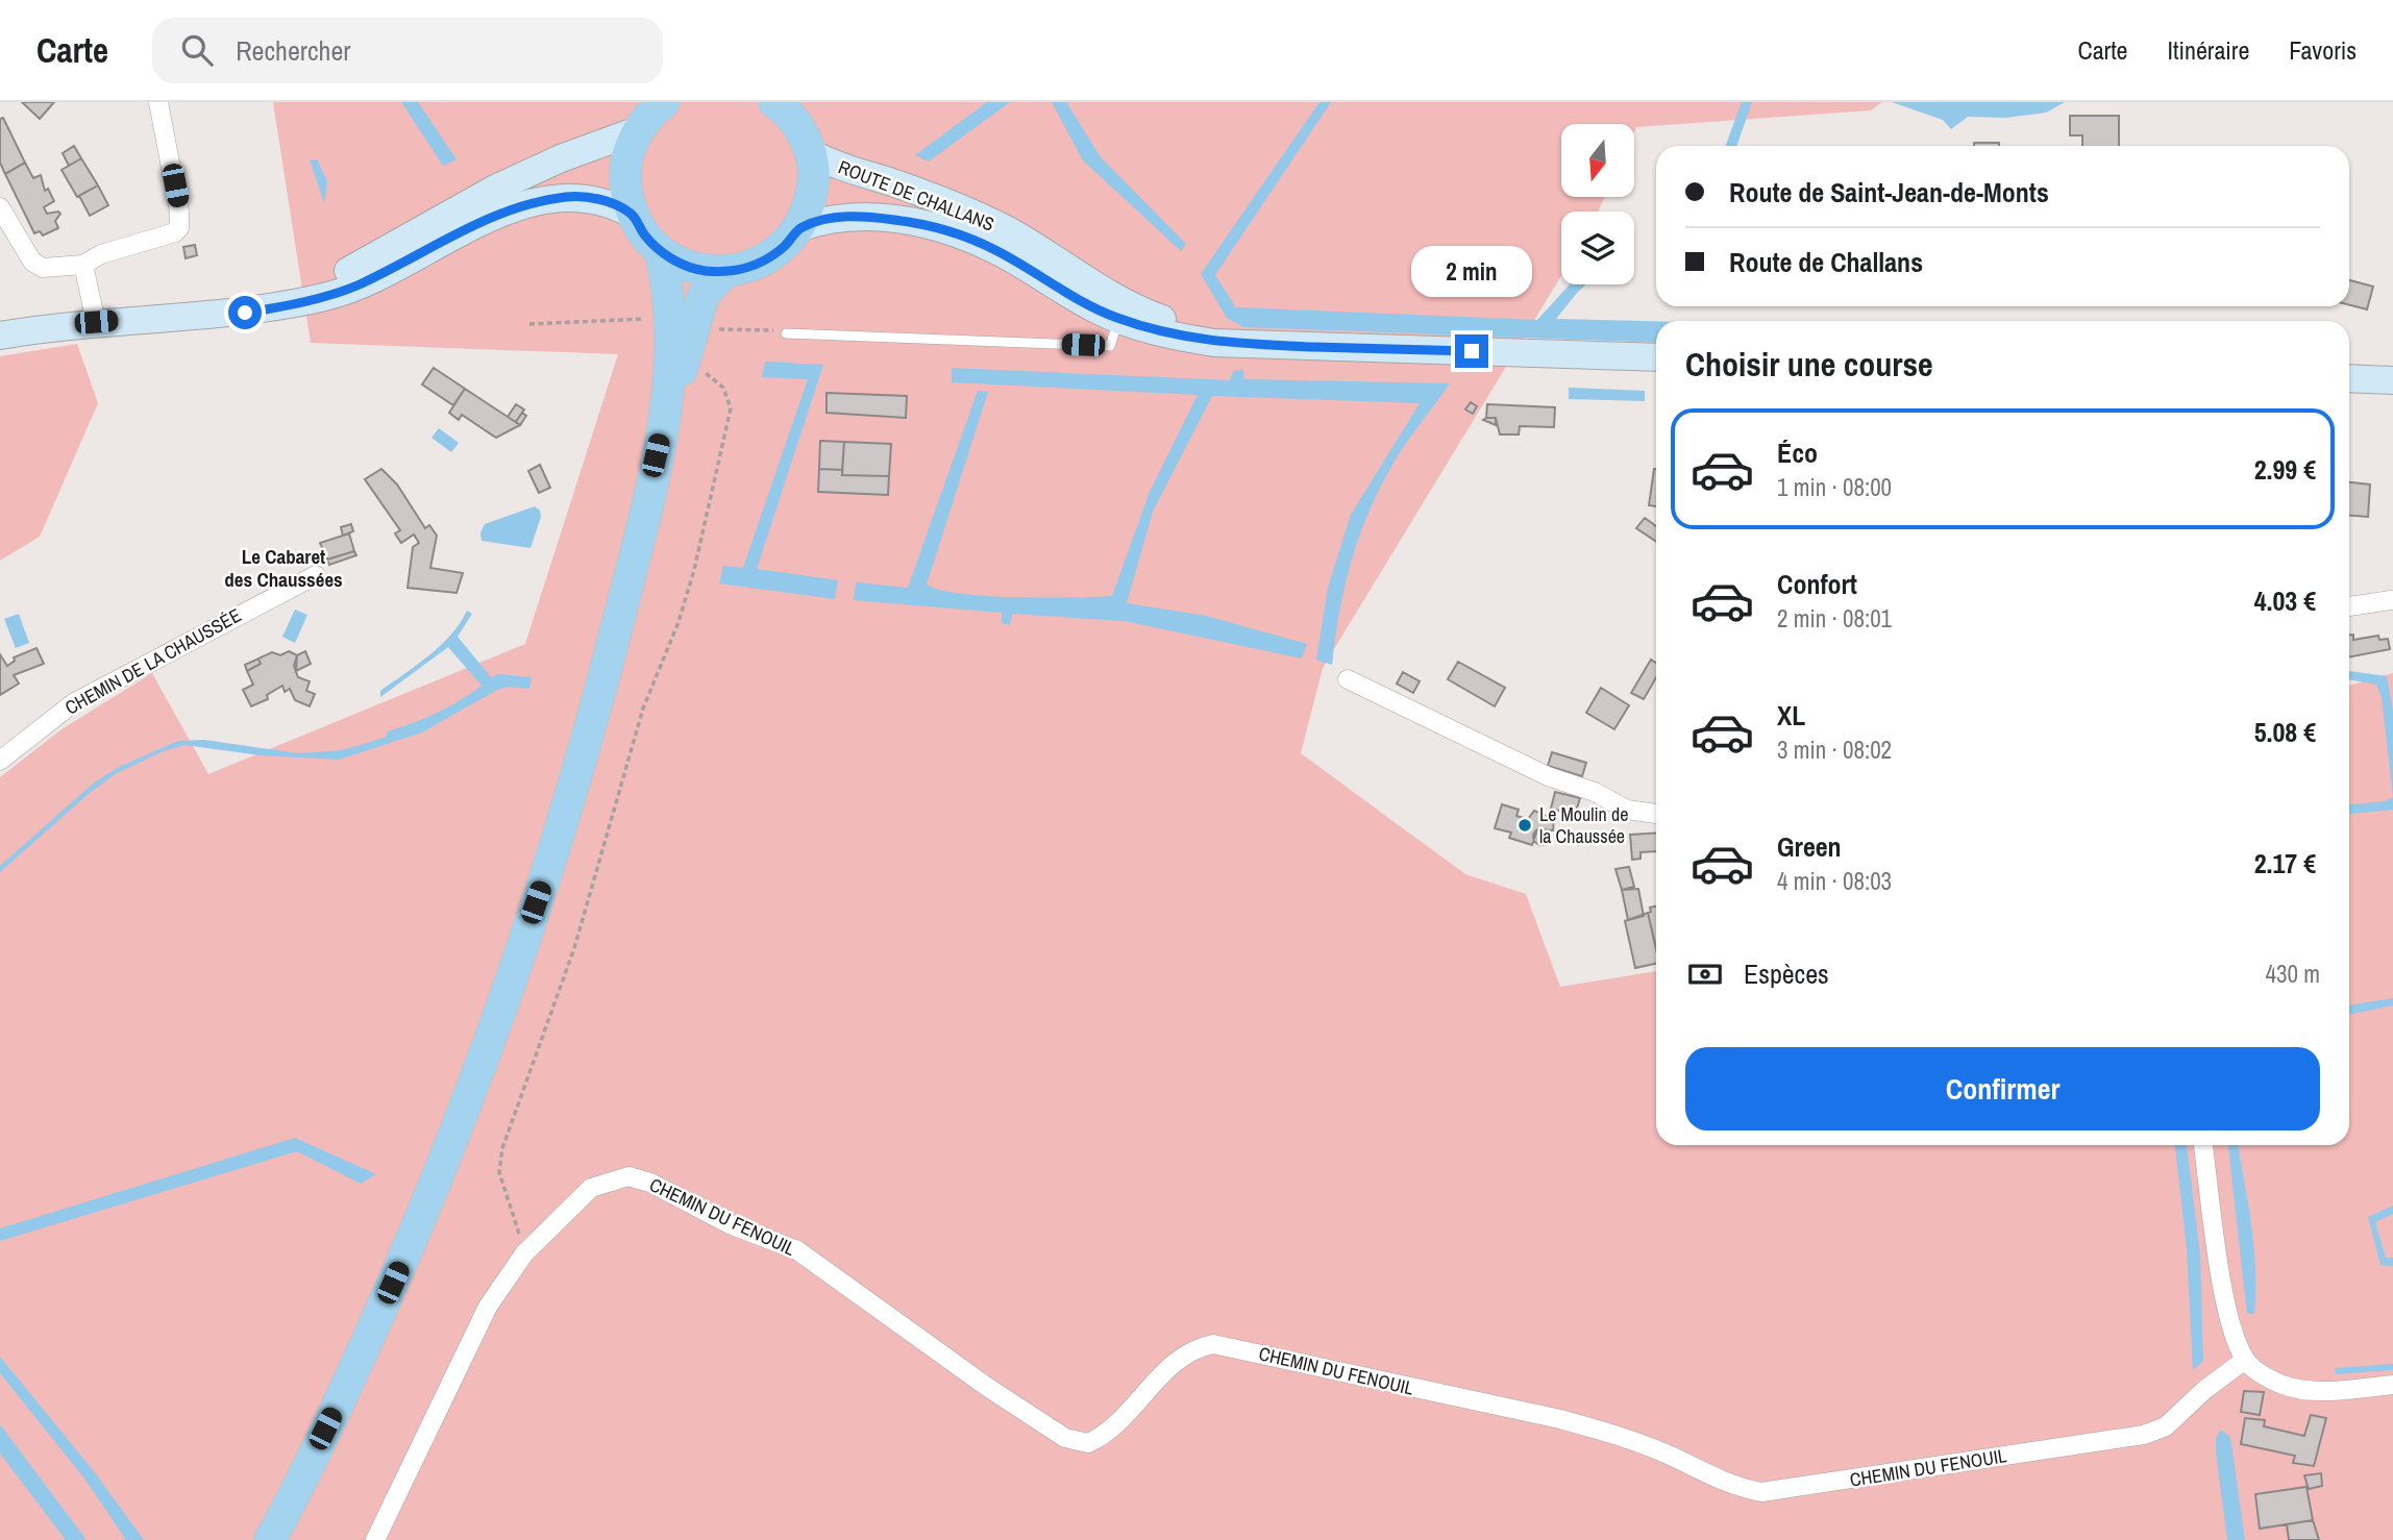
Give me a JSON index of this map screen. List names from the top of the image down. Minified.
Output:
{"streets":{"main road":["ROUTE DE CHALLANS"],"street":["CHEMIN DE LA CHAUSSÉE","CHEMIN DU FENOUIL"]},"districts":["Le Cabaret des Chaussées"],"places":["Le Moulin de la Chaussée"],"north":"bottom","page":{"header":"Carte","search":"Rechercher","nav":["Carte","Itinéraire","Favoris"],"banner":["Route de Saint-Jean-de-Monts","Route de Challans"],"bubble":"2 min","heading":"Choisir une course","list":[{"name":"Éco","note":"1 min · 08:00","value":"2.99 €"},{"name":"Confort","note":"2 min · 08:01","value":"4.03 €"},{"name":"XL","note":"3 min · 08:02","value":"5.08 €"},{"name":"Green","note":"4 min · 08:03","value":"2.17 €"}],"pay":["Espèces","430 m"],"buttons":"Confirmer"}}
